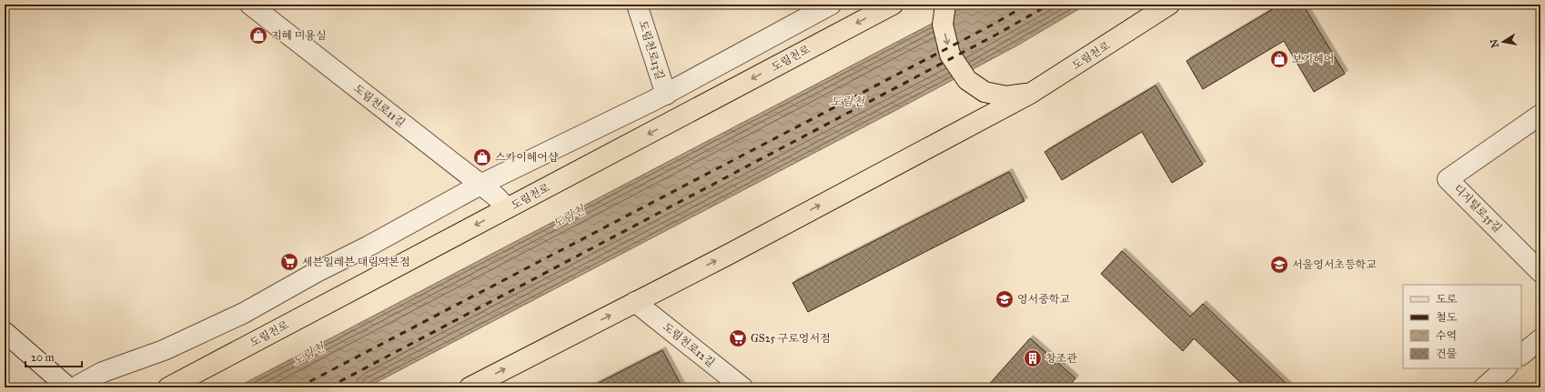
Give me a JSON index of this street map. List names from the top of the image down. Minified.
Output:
{"streets":{"main road":["도림천로"],"street":["도림천로13길","도림천로11길","디지털로35길","도림천로12길"]},"crossings":[["도림천로","도림천로11길"],["도림천로","도림천로12길"]],"water":["도림천"],"places":{"shop":["지혜 미용실","보기헤어","스카이헤어샵"],"supermarket":["세븐일레븐 대림역본점","GS25 구로영서점"],"school or university":["서울영서초등학교","영서중학교"],"building":["창조관"]},"legend":["도로","철도","수역","건물"],"scale_bar":"20 m","north":"left"}
